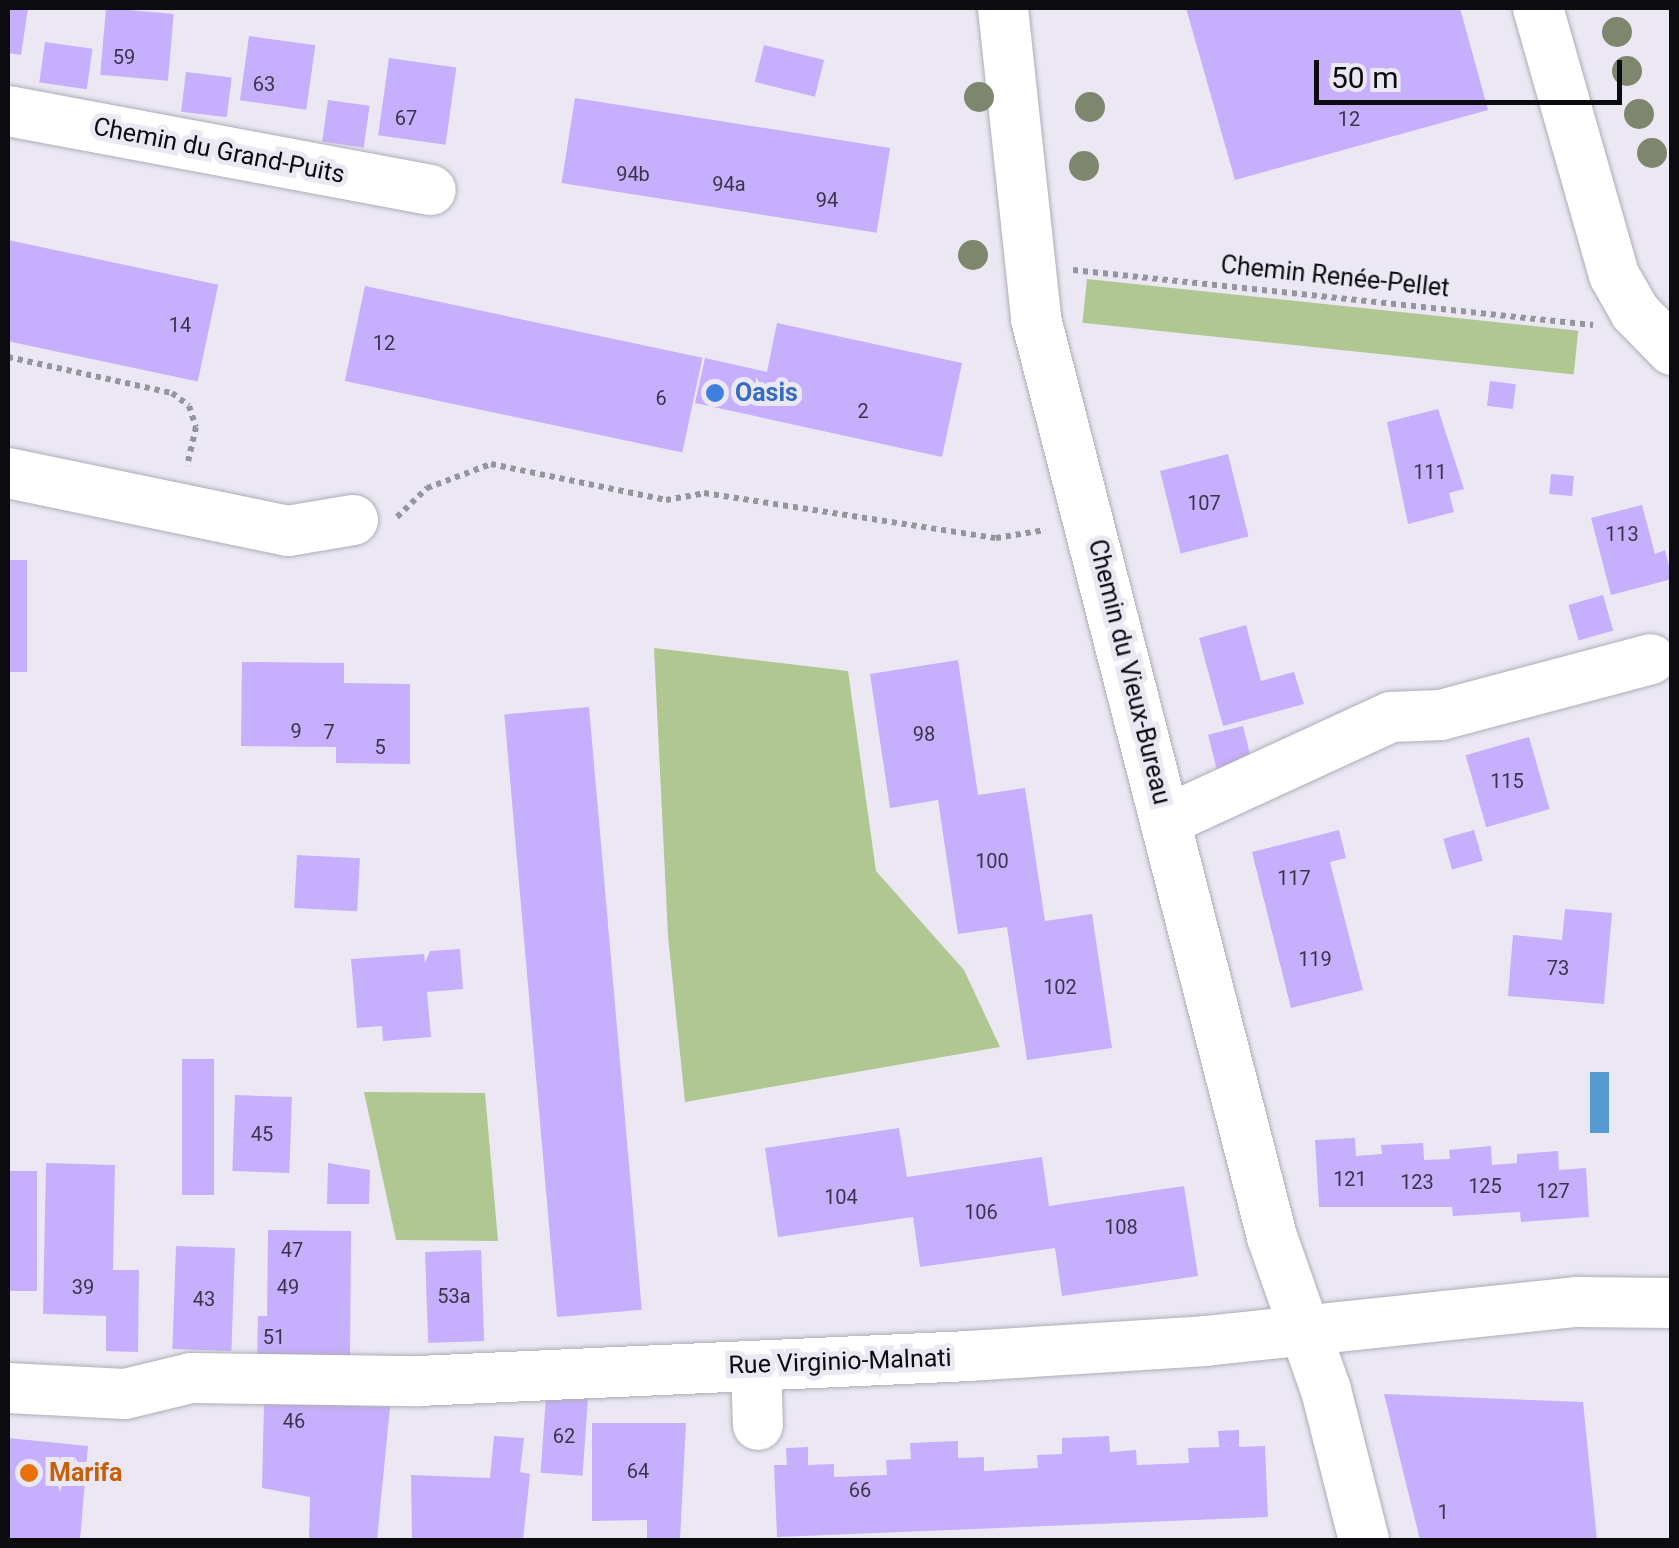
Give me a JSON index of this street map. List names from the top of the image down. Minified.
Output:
{"streets":{"street":["Chemin du Grand-Puits","Chemin du Vieux-Bureau","Rue Virginio-Malnati"],"path":["Chemin Renée-Pellet"]},"crossings":[["Chemin du Vieux-Bureau","Rue Virginio-Malnati"]],"places":["Oasis","Marifa"],"house_numbers":["59","63","67","12","94b","94a","94","14","12","6","2","111","107","113","9","7","98","5","115","100","117","119","73","102","45","121","123","125","127","104","106","108","47","39","49","53a","43","51","46","62","64","66","1"],"scale_bar":"50 m"}
